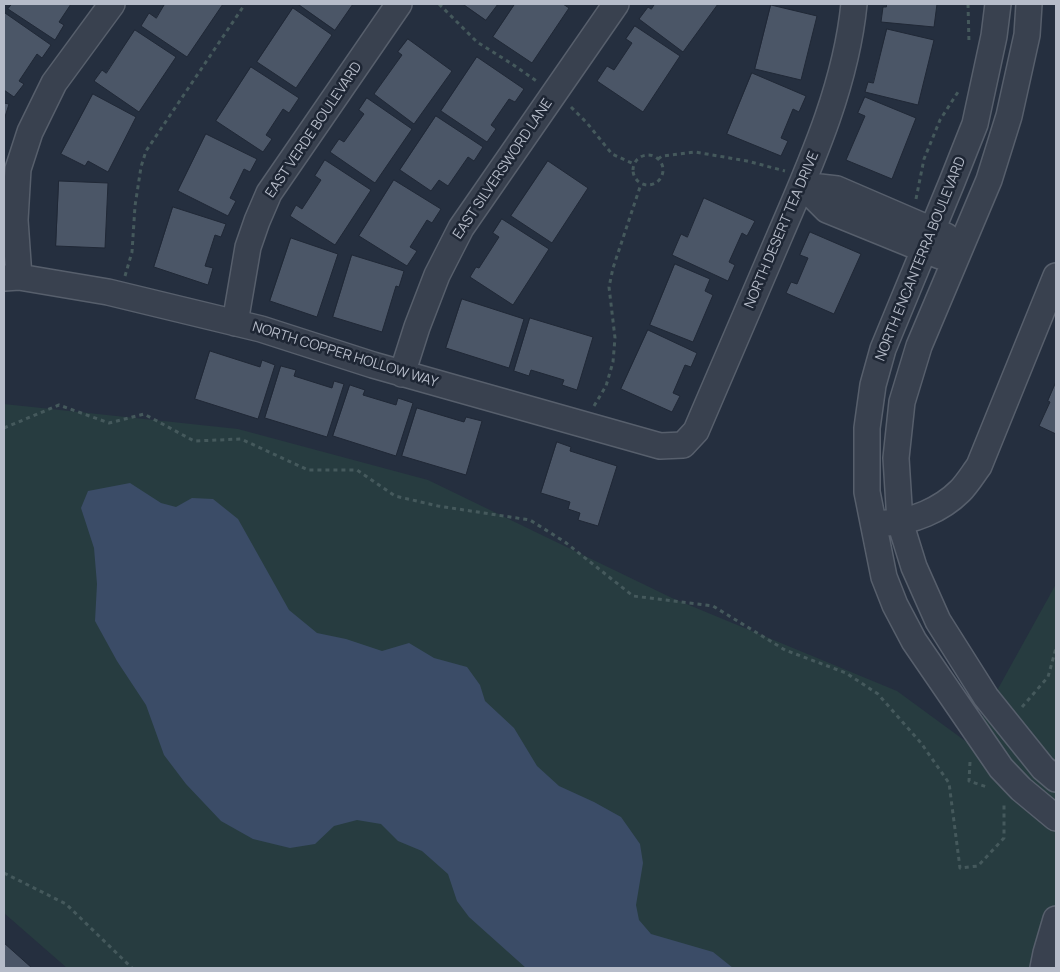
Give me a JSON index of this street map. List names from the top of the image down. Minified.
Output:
{"streets":{"street":["EAST VERDE BOULEVARD","EAST SILVERSWORD LANE","NORTH DESERT TEA DRIVE","NORTH ENCANTERRA BOULEVARD","NORTH COPPER HOLLOW WAY"]},"crossings":[["EAST VERDE BOULEVARD","NORTH COPPER HOLLOW WAY"],["EAST SILVERSWORD LANE","NORTH COPPER HOLLOW WAY"],["NORTH DESERT TEA DRIVE","NORTH COPPER HOLLOW WAY"]]}
